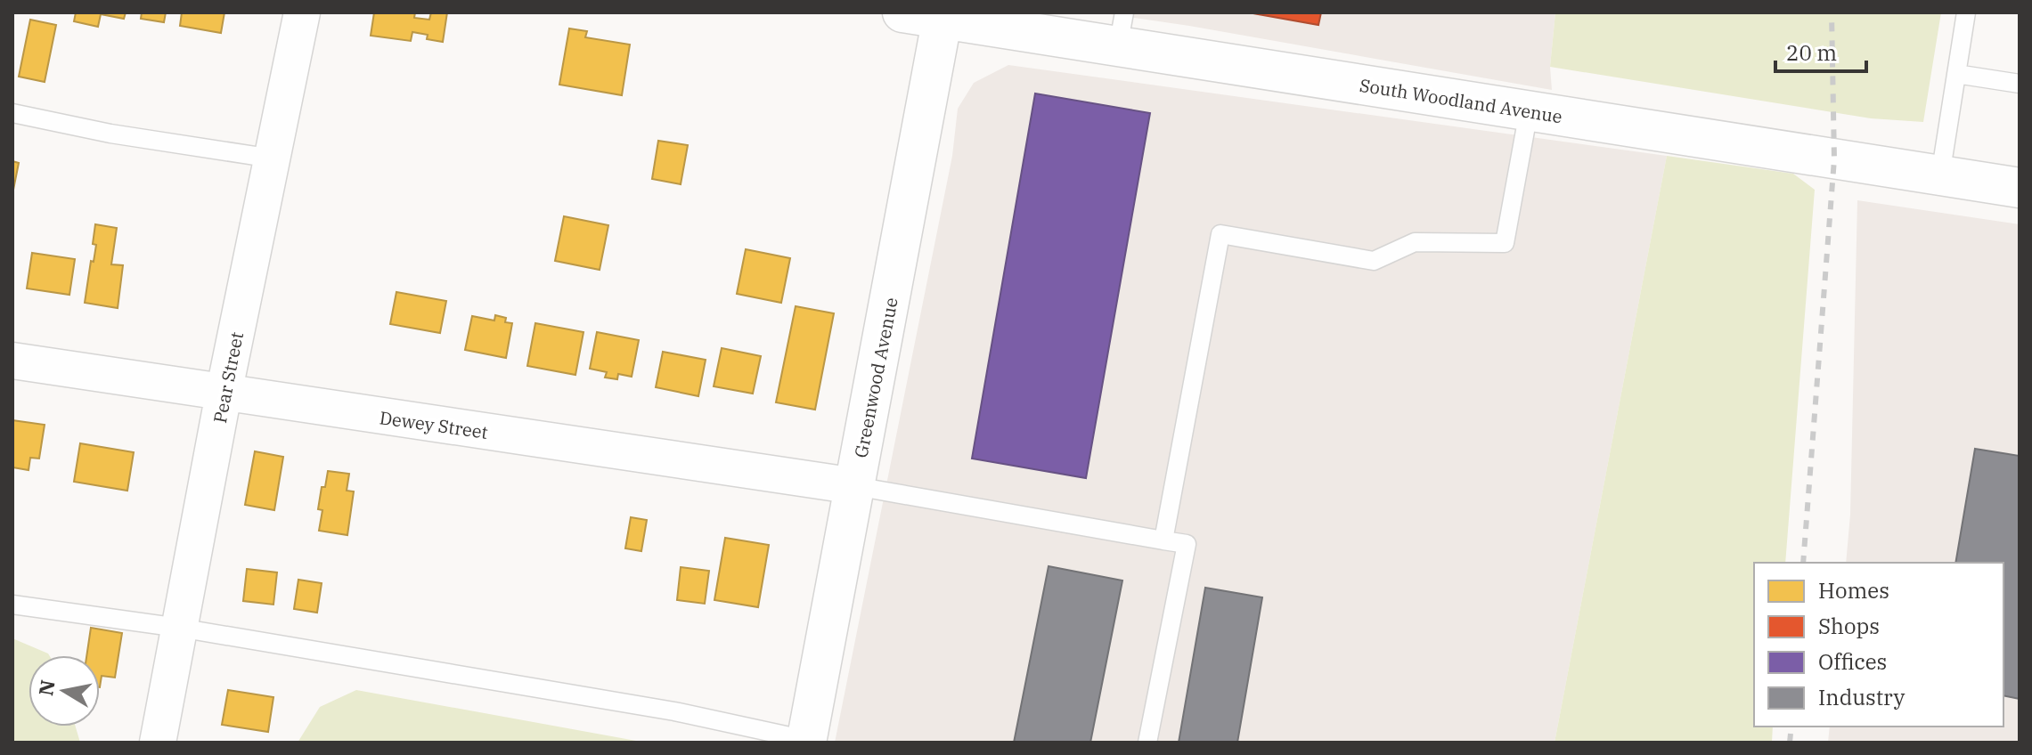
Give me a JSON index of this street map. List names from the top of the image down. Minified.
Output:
{"streets":{"street":["South Woodland Avenue","Pear Street","Greenwood Avenue","Dewey Street"]},"crossings":[["South Woodland Avenue","Greenwood Avenue"],["Pear Street","Dewey Street"],["Greenwood Avenue","Dewey Street"]],"legend":["Homes","Shops","Offices","Industry"],"scale_bar":"20 m","north":"left"}
